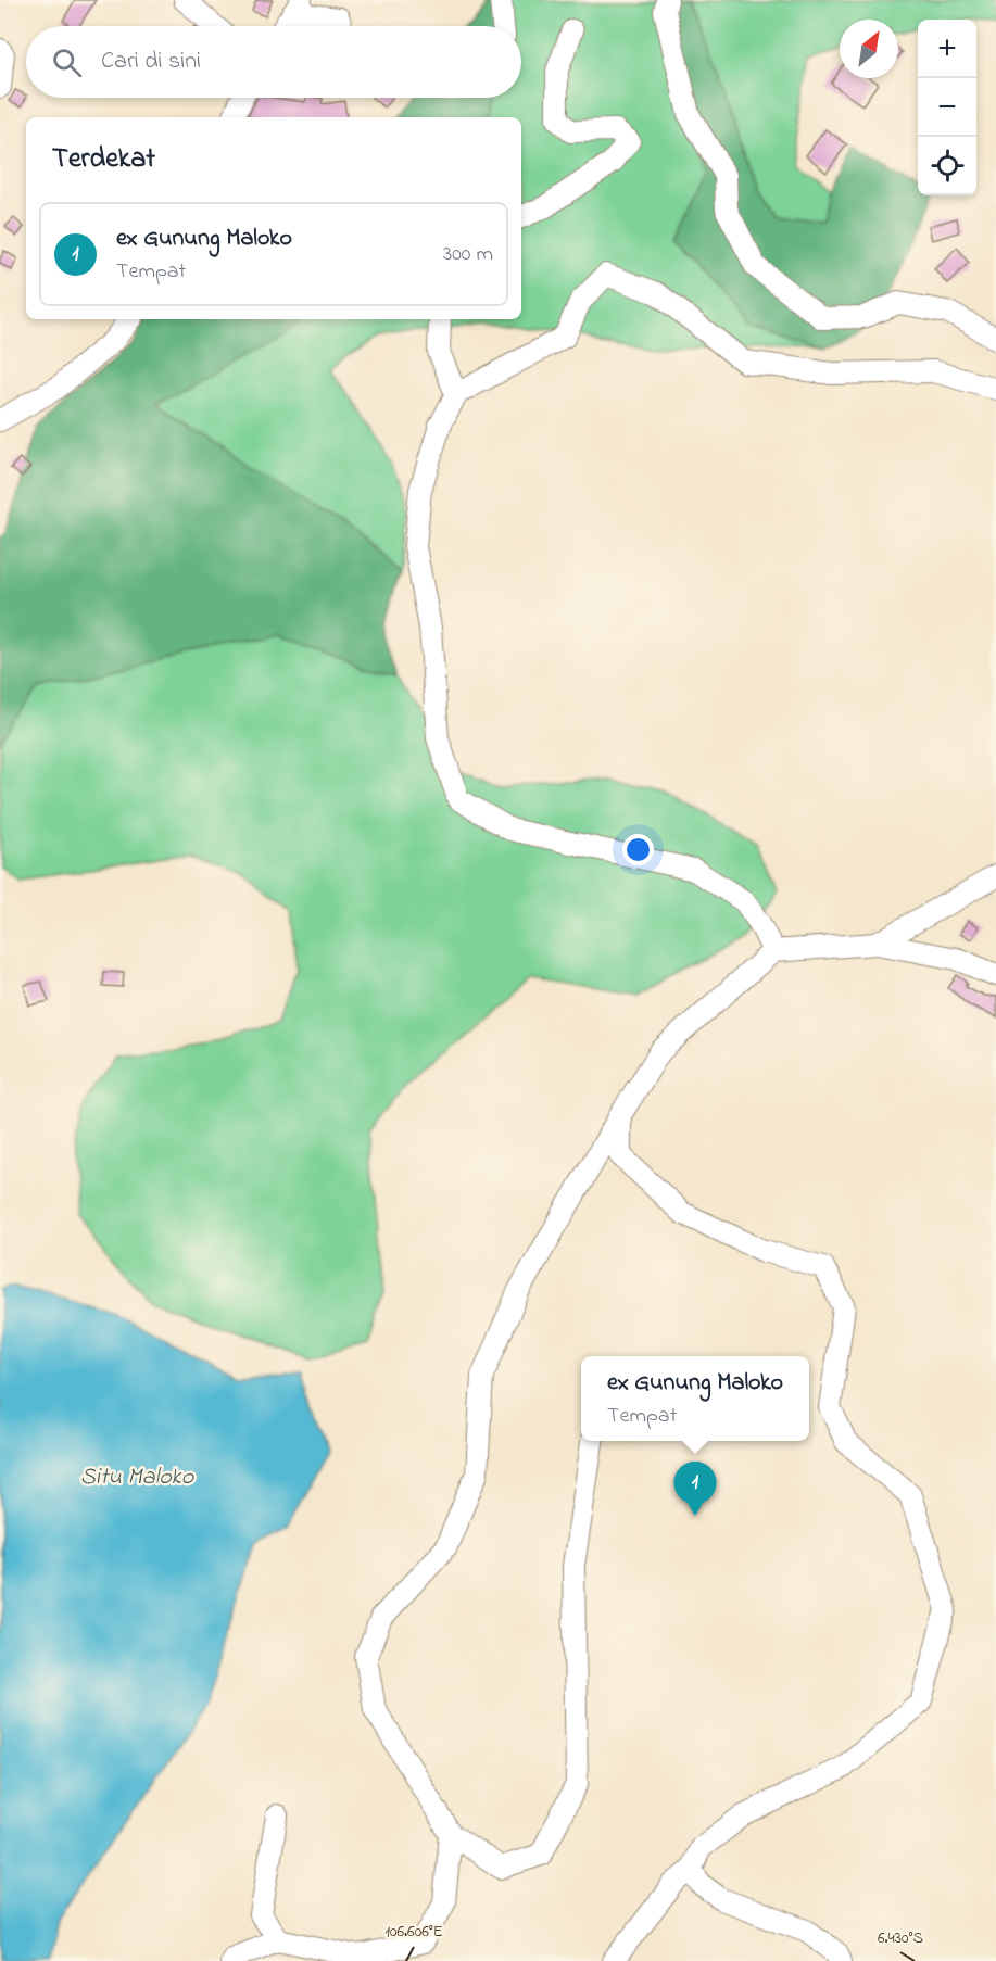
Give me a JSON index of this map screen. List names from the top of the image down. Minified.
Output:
{"water":["Situ Maloko"],"north":"top right","page":{"map_buttons":["+","−"],"search":"Cari di sini","heading":"Terdekat","list":[{"mark":"1","name":"ex Gunung Maloko","note":"Tempat","value":"300 m"}],"popup":["ex Gunung Maloko","Tempat"],"pins":"1"},"coordinates":["106.606°E","6.430°S"]}
